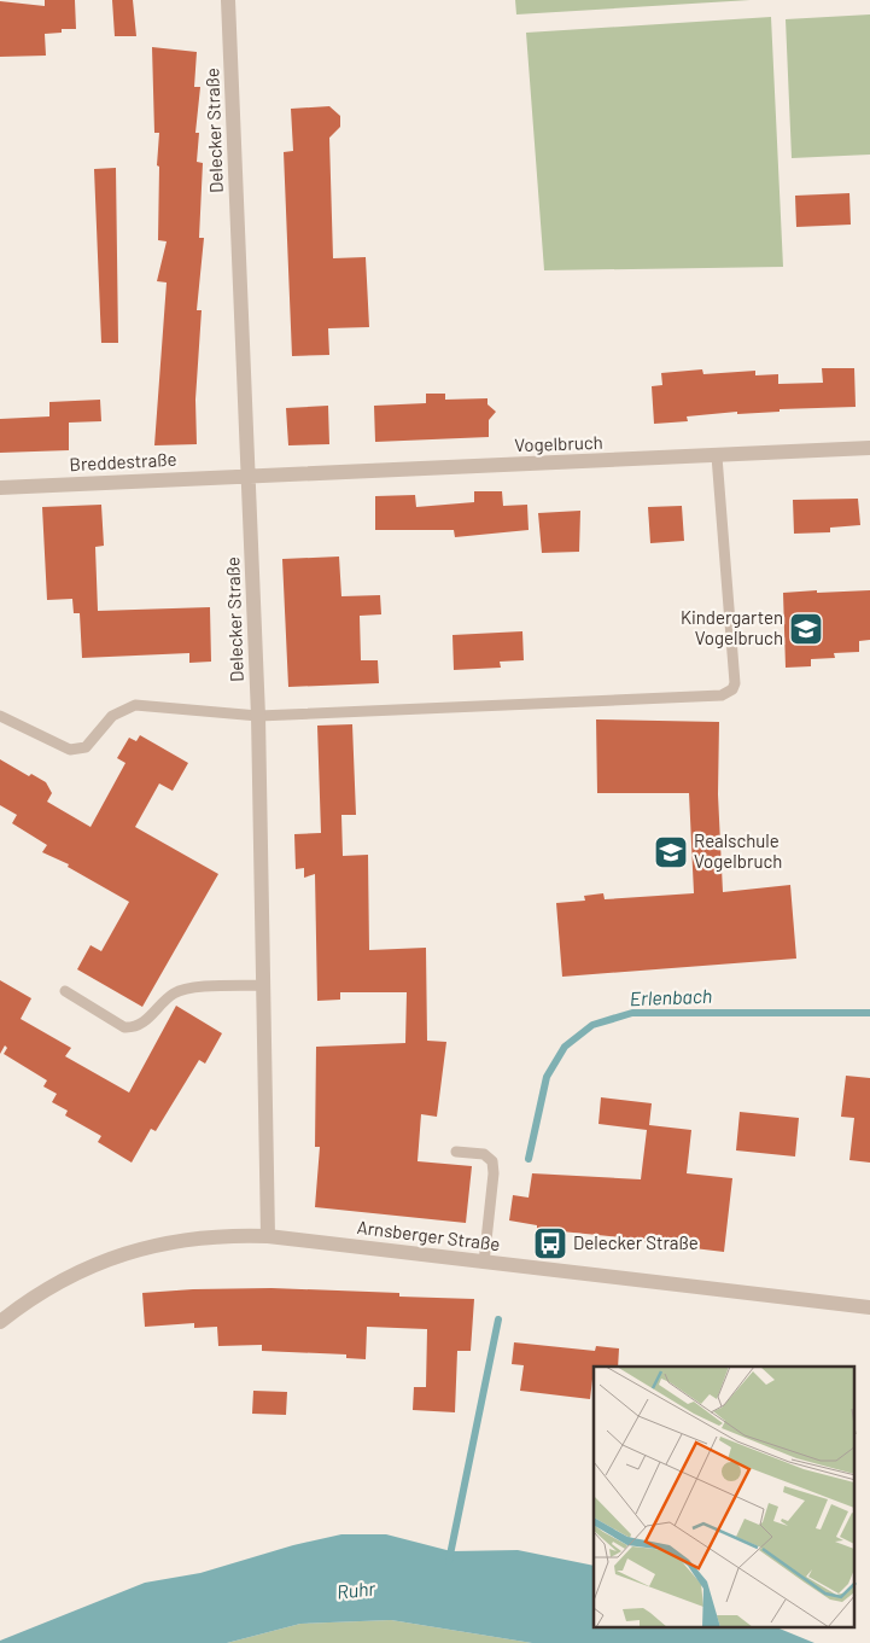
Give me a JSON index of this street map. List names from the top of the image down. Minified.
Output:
{"streets":{"street":["Delecker Straße","Vogelbruch","Breddestraße","Arnsberger Straße"]},"crossings":[["Delecker Straße","Vogelbruch"],["Delecker Straße","Breddestraße"],["Delecker Straße","Arnsberger Straße"],["Vogelbruch","Breddestraße"]],"water":["Erlenbach","Ruhr"],"places":{"school or university":["Kindergarten Vogelbruch","Realschule Vogelbruch"],"bus stop":["Delecker Straße"]}}
